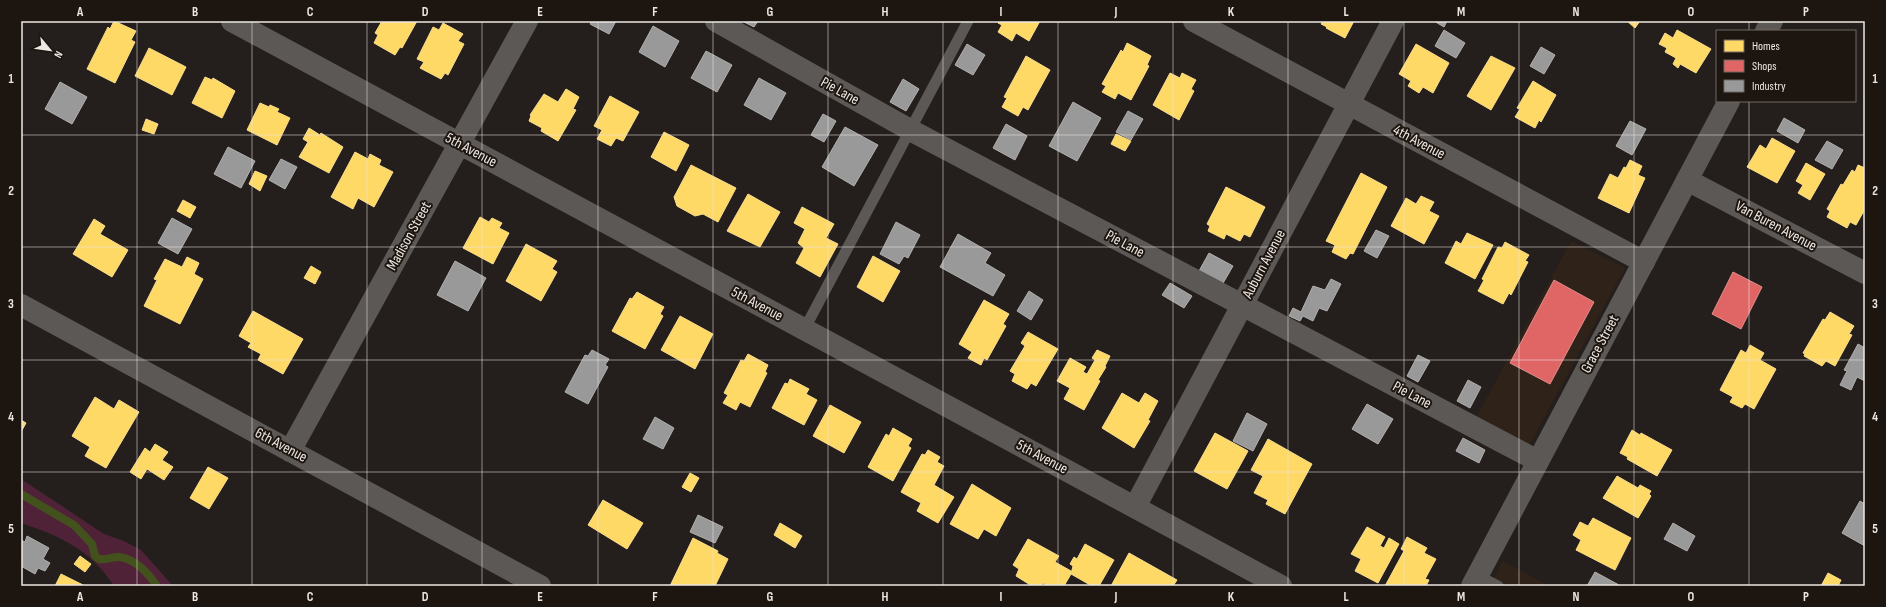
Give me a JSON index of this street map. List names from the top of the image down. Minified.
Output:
{"streets":{"street":["Pie Lane","4th Avenue","5th Avenue","Van Buren Avenue","Madison Street","Auburn Avenue","Grace Street","6th Avenue"]},"crossings":[["Pie Lane","Auburn Avenue"],["Pie Lane","Grace Street"],["4th Avenue","Auburn Avenue"],["4th Avenue","Grace Street"],["5th Avenue","Madison Street"],["5th Avenue","Auburn Avenue"],["Van Buren Avenue","Grace Street"],["Madison Street","6th Avenue"]],"legend":["Homes","Shops","Industry"],"north":"bottom right","grid":{"columns":["A","B","C","D","E","F","G","H","I","J","K","L","M","N","O","P"],"rows":["1","2","3","4","5"]}}
